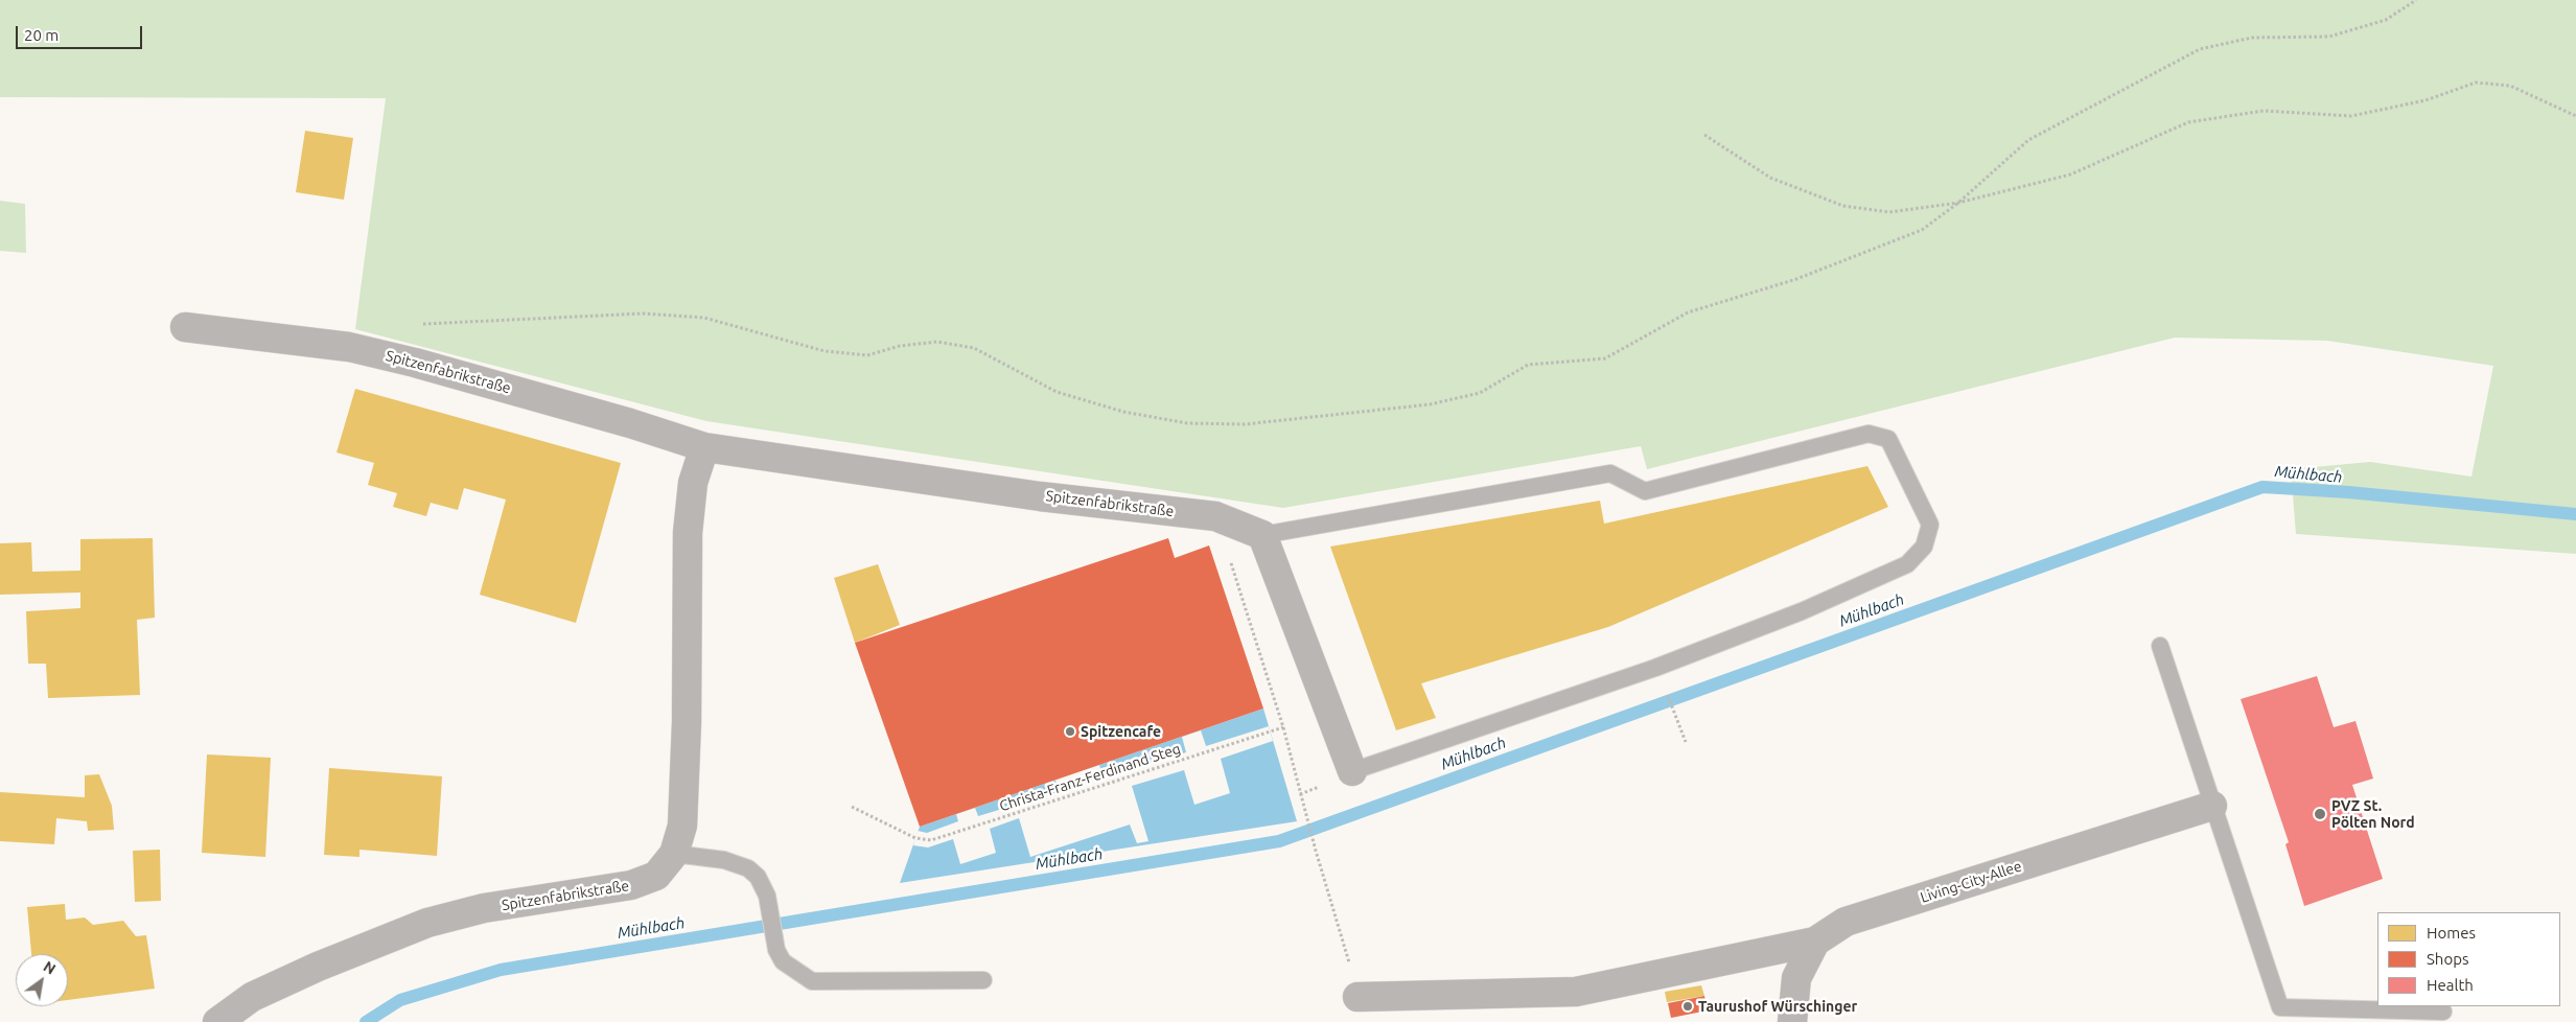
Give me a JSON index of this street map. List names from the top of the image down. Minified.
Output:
{"streets":{"street":["Spitzenfabrikstraße","Living-City-Allee"],"path":["Christa-Franz-Ferdinand Steg"]},"water":["Mühlbach"],"places":["Spitzencafe","PVZ St. Pölten Nord","Taurushof Würschinger"],"legend":["Homes","Shops","Health"],"scale_bar":"20 m","north":"top right"}
